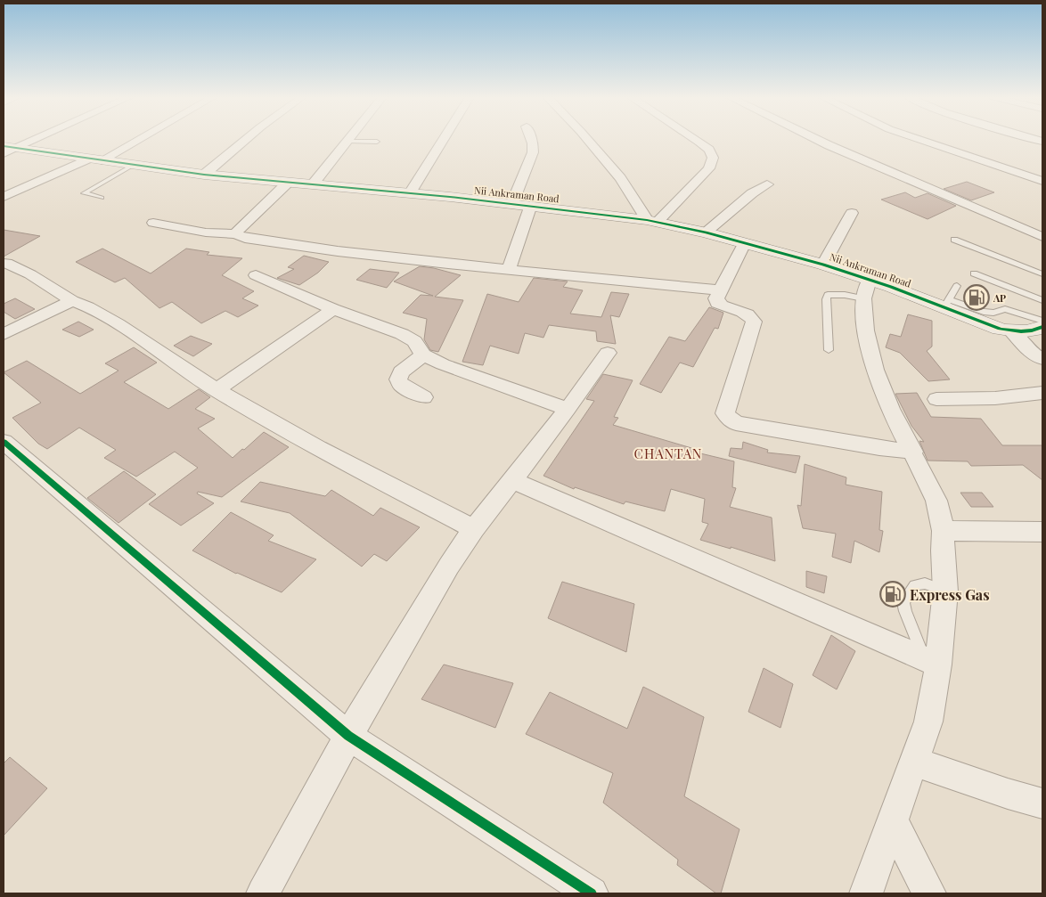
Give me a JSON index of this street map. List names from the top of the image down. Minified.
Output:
{"streets":{"street":["Nii Ankraman Road"]},"districts":["CHANTAN"],"places":{"fuel station":["AP","Express Gas"]}}
